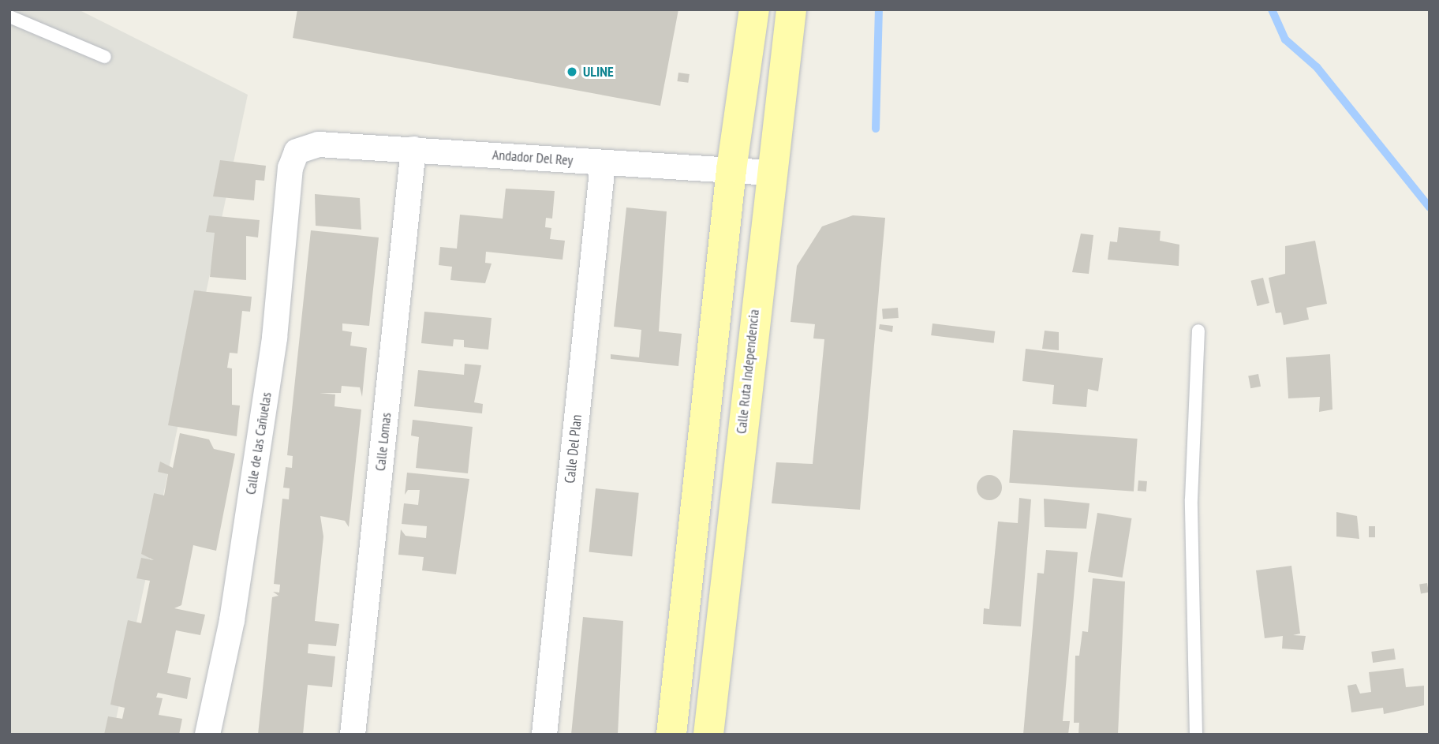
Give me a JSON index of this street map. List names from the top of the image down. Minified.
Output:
{"streets":{"main road":["Calle Ruta Independencia"],"street":["Andador Del Rey","Calle Lomas","Calle de las Cañuelas","Calle Del Plan"]},"crossings":[["Andador Del Rey","Calle Ruta Independencia"],["Andador Del Rey","Calle Lomas"],["Andador Del Rey","Calle de las Cañuelas"],["Andador Del Rey","Calle Del Plan"]],"places":["ULINE"]}
